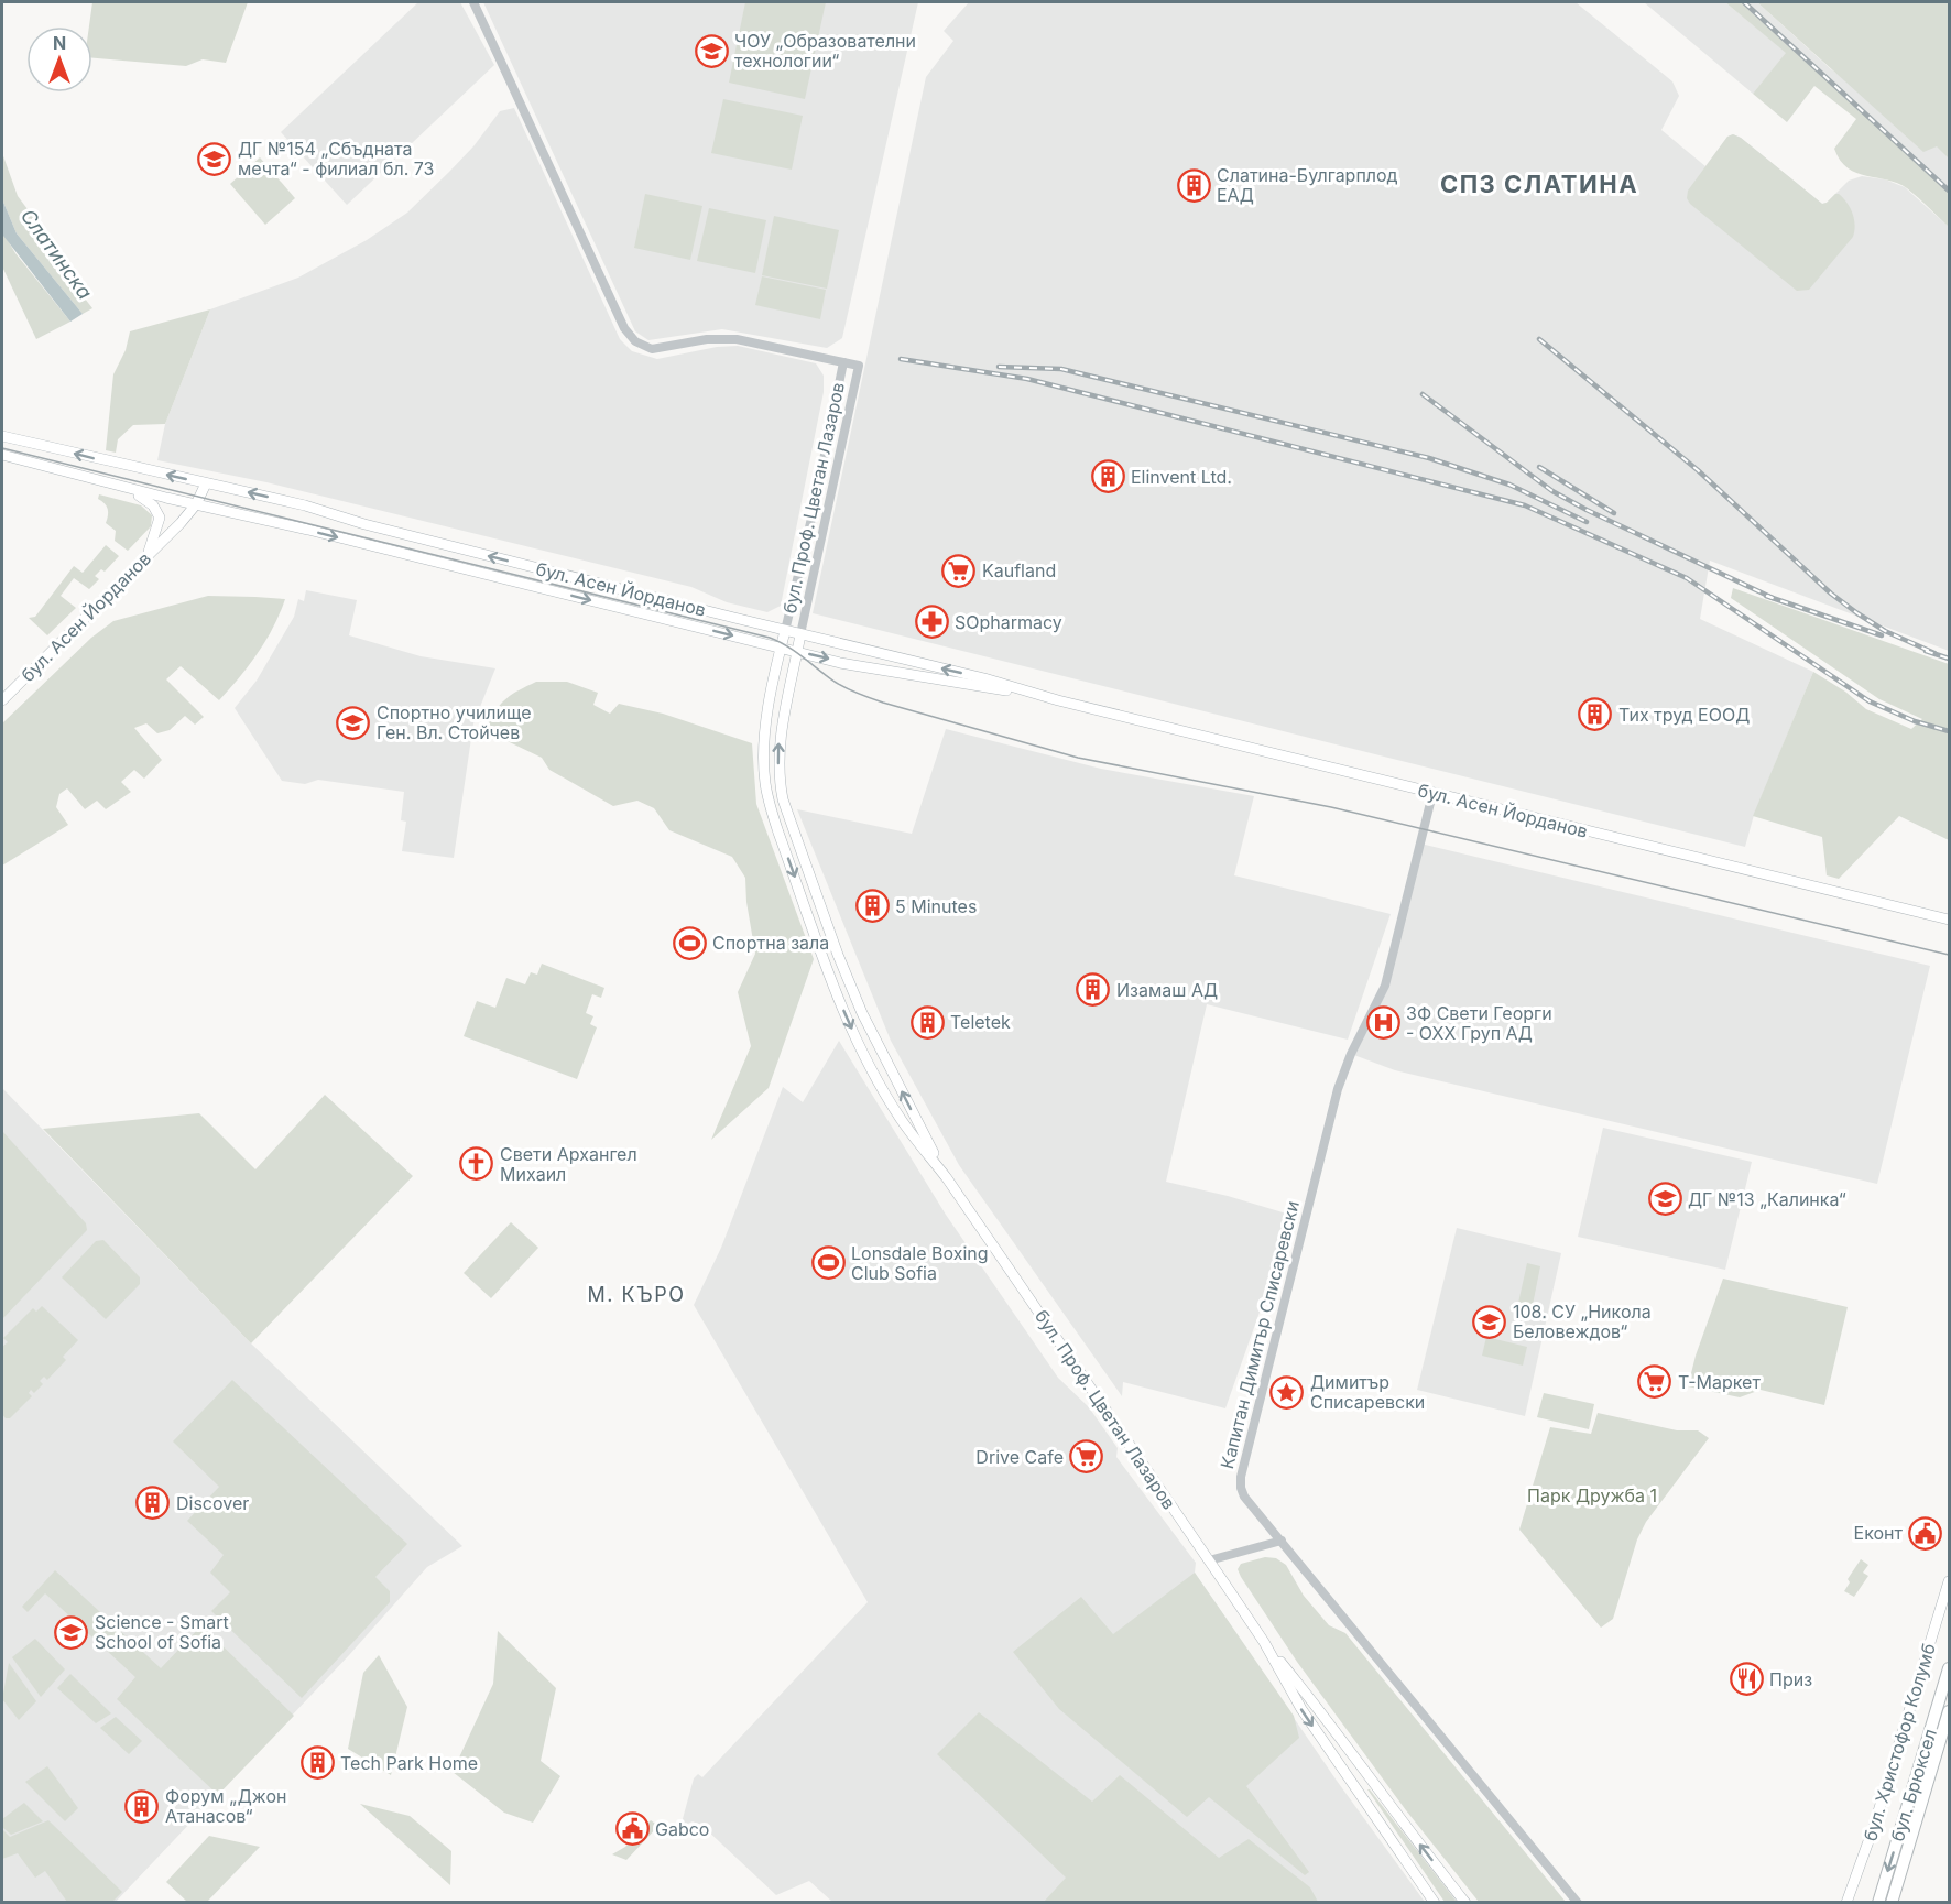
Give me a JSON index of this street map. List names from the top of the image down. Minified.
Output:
{"streets":{"main road":["бул. Проф. Цветан Лазаров","бул. Асен Йорданов","бул. Христофор Колумб","бул. Брюксел"],"street":["Капитан Димитър Списаревски"]},"crossings":[["бул. Проф. Цветан Лазаров","бул. Асен Йорданов"],["бул. Асен Йорданов","Капитан Димитър Списаревски"]],"districts":["СПЗ СЛАТИНА","М. КЪРО"],"water":["Слатинска"],"parks":["Парк Дружба 1"],"places":{"school or university":["ЧОУ „Образователни технологии“","ДГ №154 „Сбъдната мечта“ - филиал бл. 73","Спортно училище Ген. Вл. Стойчев","ДГ №13 „Калинка“","108. СУ „Никола Беловеждов“","Science - Smart School of Sofia"],"building":["Слатина-Булгарплод ЕАД","Elinvent Ltd.","Тих труд ЕООД","5 Minutes","Изамаш АД","Teletek","Discover","Tech Park Home","Форум „Джон Атанасов“"],"supermarket":["Kaufland","Т-Маркет","Drive Cafe"],"pharmacy":["SOpharmacy"],"sports":["Спортна зала","Lonsdale Boxing Club Sofia"],"hospital":["ЗФ Свети Георги - ОХХ Груп АД"],"church":["Свети Архангел Михаил"],"place":["Димитър Списаревски"],"public building":["Еконт","Gabco"],"restaurant":["Приз"]},"north":"top"}
